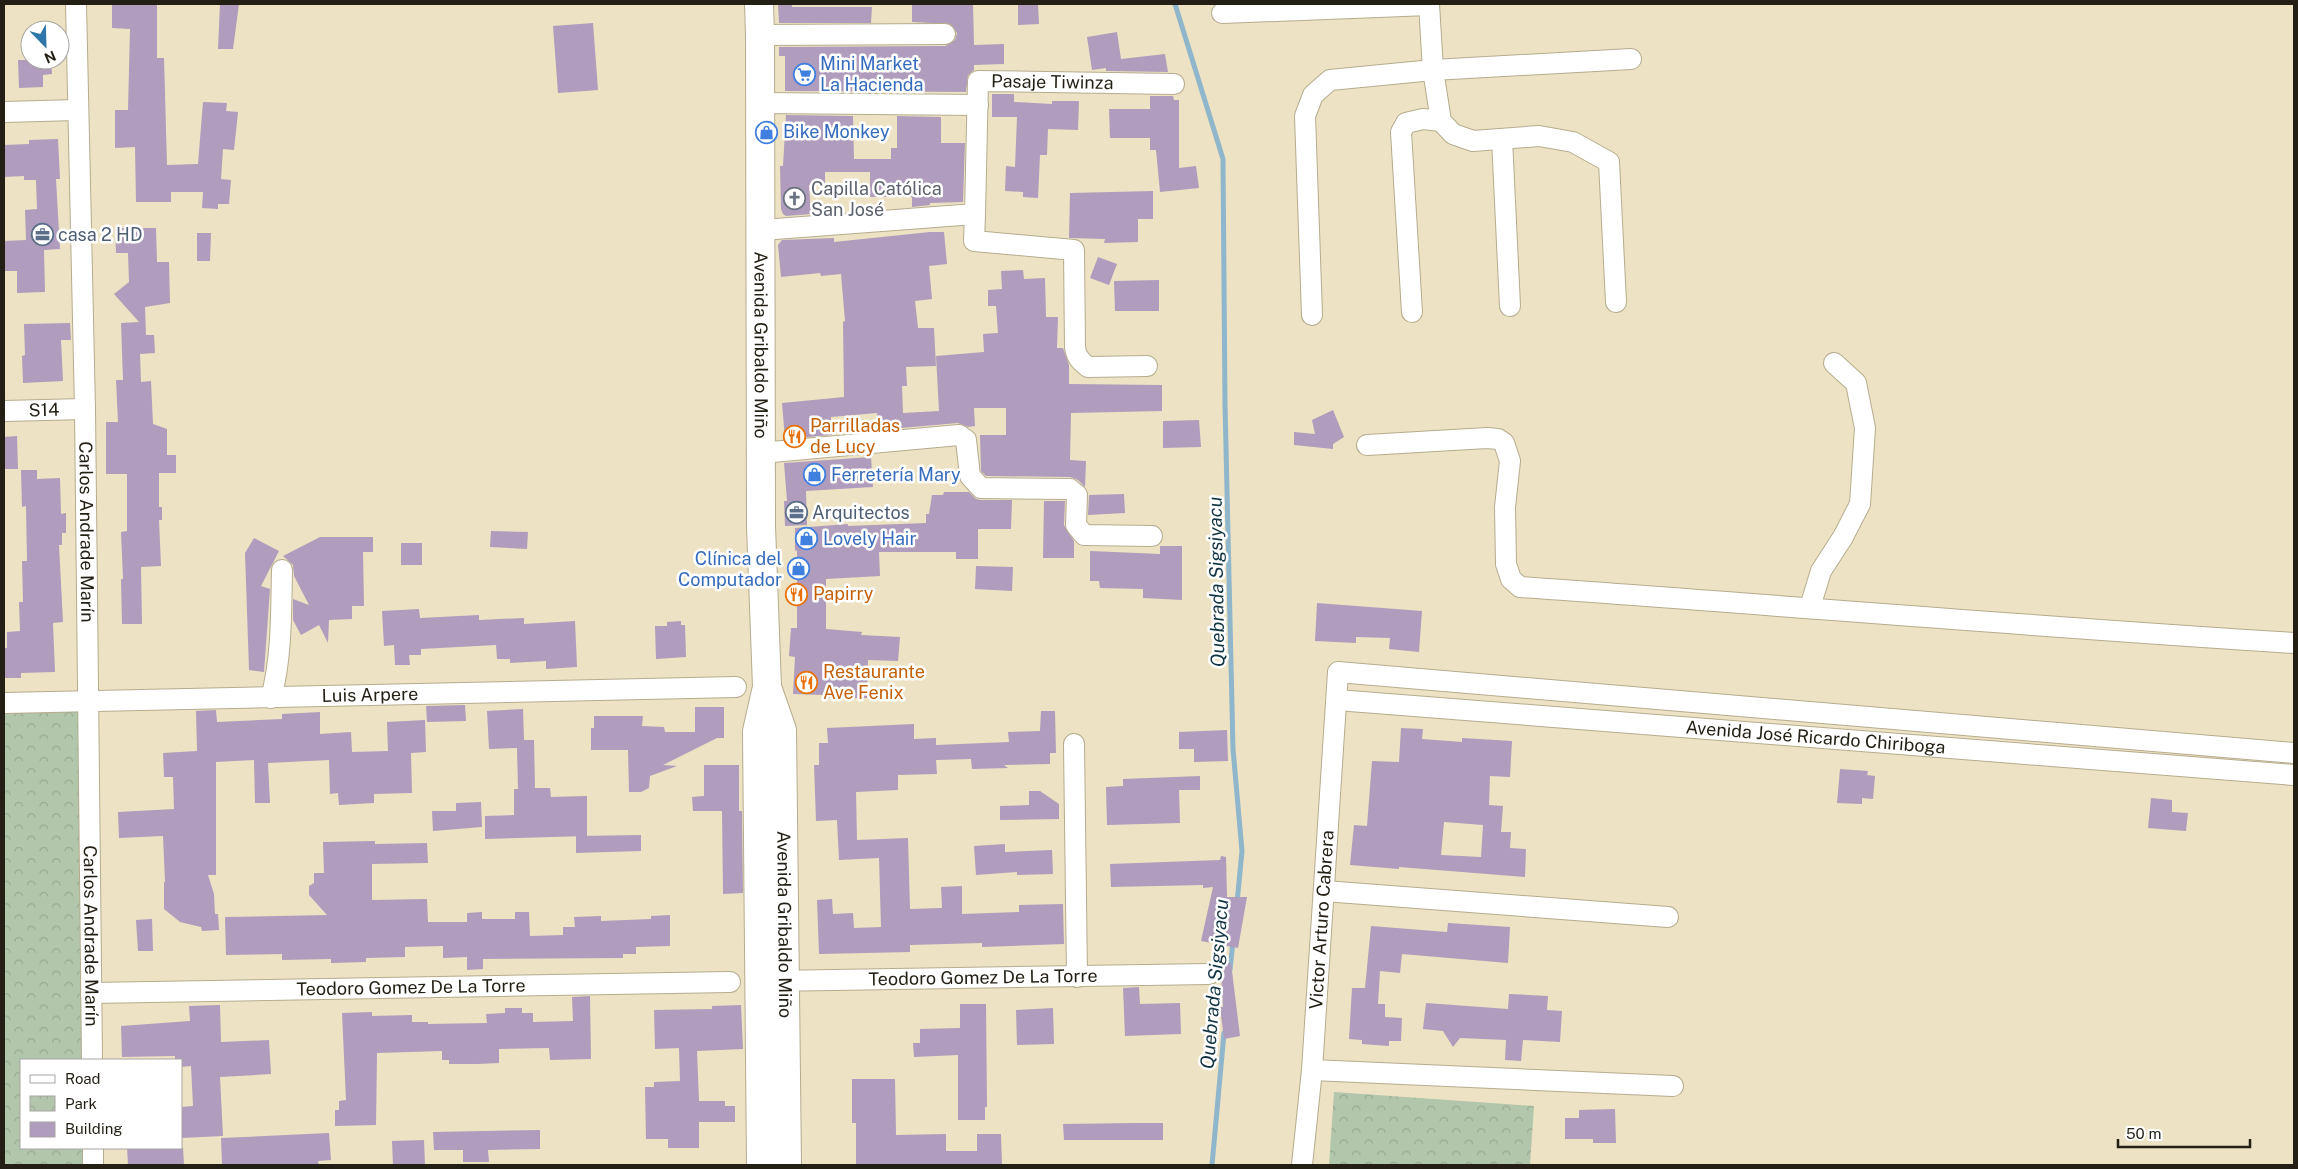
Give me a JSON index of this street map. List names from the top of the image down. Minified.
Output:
{"streets":{"street":["Pasaje Tiwinza","Avenida Gribaldo Miño","S14","Carlos Andrade Marín","Luis Arpere","Avenida José Ricardo Chiriboga","Victor Arturo Cabrera","Teodoro Gomez De La Torre"]},"crossings":[["Avenida Gribaldo Miño","Teodoro Gomez De La Torre"],["S14","Carlos Andrade Marín"],["Carlos Andrade Marín","Luis Arpere"],["Carlos Andrade Marín","Teodoro Gomez De La Torre"],["Avenida José Ricardo Chiriboga","Victor Arturo Cabrera"]],"water":["Quebrada Sigsiyacu"],"places":{"supermarket":["Mini Market La Hacienda"],"shop":["Bike Monkey","Ferretería Mary","Lovely Hair","Clínica del Computador"],"church":["Capilla Católica San José"],"office":["casa 2 HD","Arquitectos"],"restaurant":["Parrilladas de Lucy","Papirry","Restaurante Ave Fenix"]},"legend":["Road","Park","Building"],"scale_bar":"50 m","north":"bottom right"}
